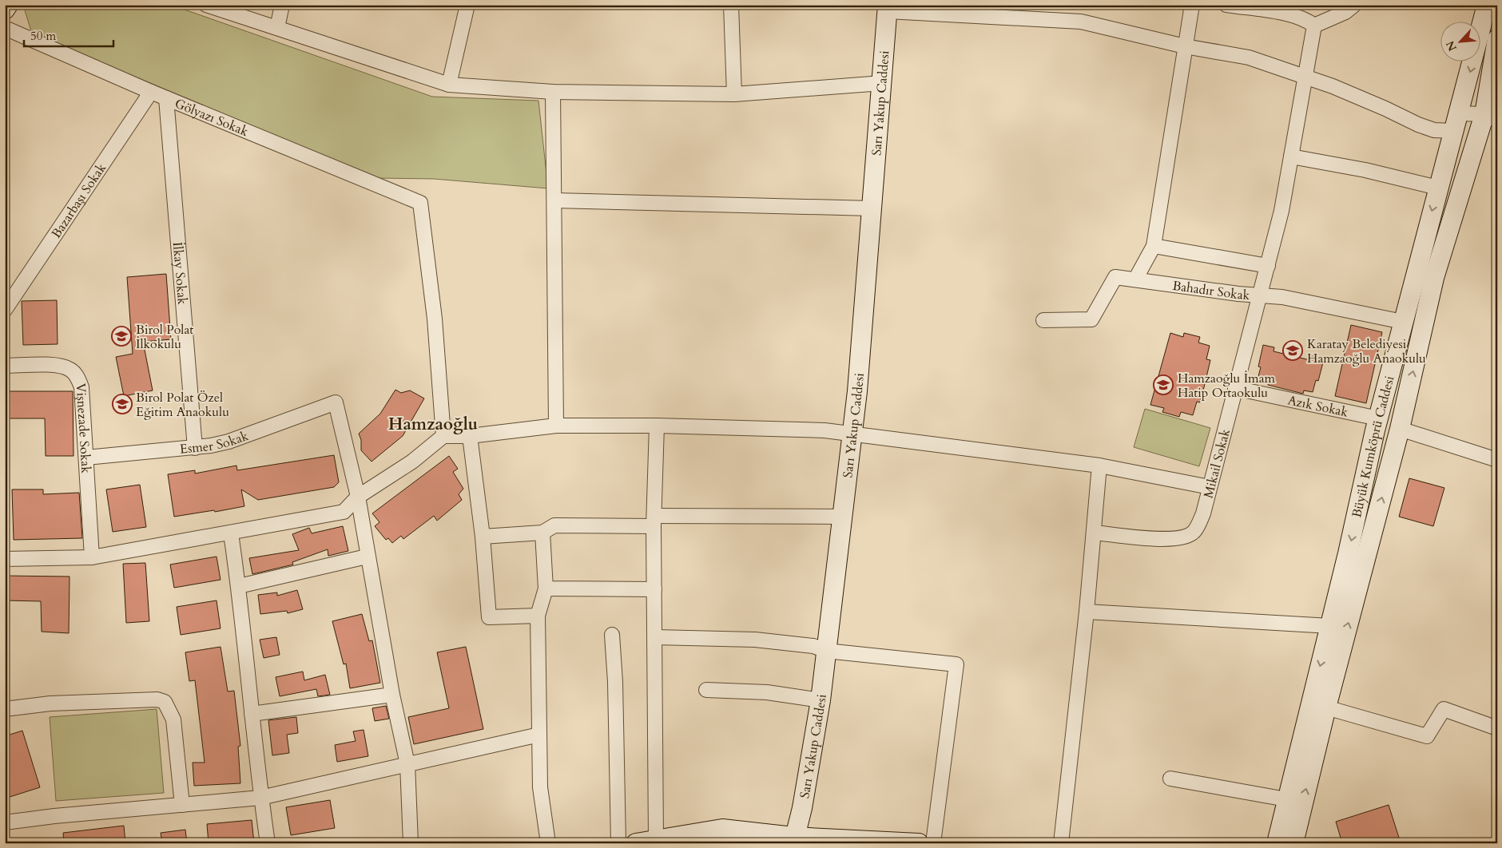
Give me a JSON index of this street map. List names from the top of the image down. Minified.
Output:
{"streets":{"street":["Sarı Yakup Caddesi","Gölyazı Sokak","Bazarbaşı Sokak","İlkay Sokak","Bahadır Sokak","Azık Sokak","Vişnezade Sokak","Esmer Sokak","Büyük Kumköprü Caddesi","Mikail Sokak"]},"crossings":[["Gölyazı Sokak","Bazarbaşı Sokak"],["Gölyazı Sokak","İlkay Sokak"],["İlkay Sokak","Esmer Sokak"],["Bahadır Sokak","Büyük Kumköprü Caddesi"],["Bahadır Sokak","Mikail Sokak"],["Azık Sokak","Büyük Kumköprü Caddesi"],["Azık Sokak","Mikail Sokak"],["Vişnezade Sokak","Esmer Sokak"]],"districts":["Hamzaoğlu"],"places":{"school or university":["Birol Polat İlkokulu","Karatay Belediyesi Hamzaoğlu Anaokulu","Hamzaoğlu İmam Hatip Ortaokulu","Birol Polat Özel Eğitim Anaokulu"]},"scale_bar":"50 m","north":"bottom left"}
